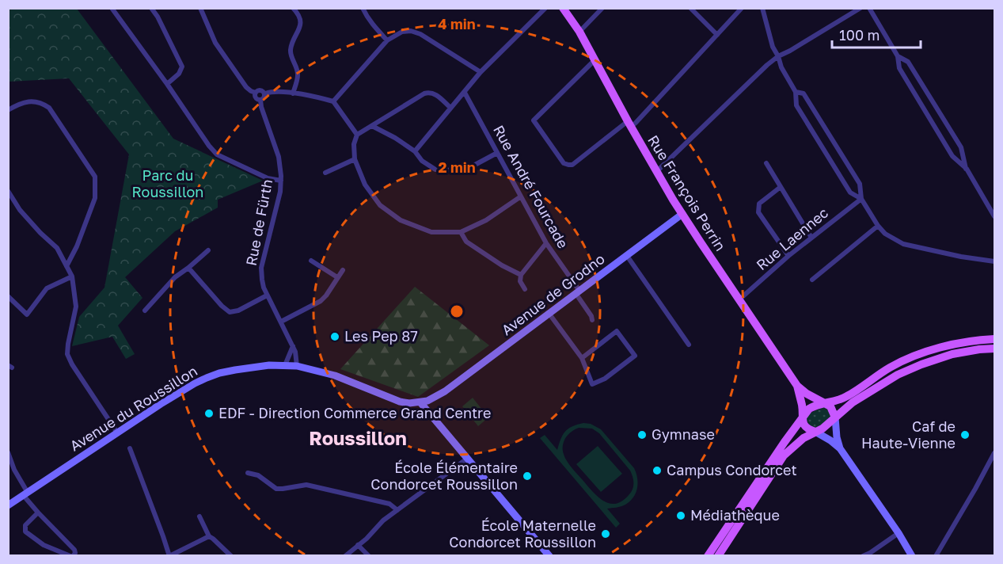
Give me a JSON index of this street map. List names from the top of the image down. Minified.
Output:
{"streets":{"main road":["Rue François Perrin"],"street":["Rue André Fourcade","Rue de Fürth","Rue Laennec","Avenue de Grodno","Avenue du Roussillon"]},"crossings":[["Rue André Fourcade","Avenue de Grodno"],["Rue François Perrin","Rue Laennec"],["Rue François Perrin","Avenue de Grodno"],["Rue de Fürth","Avenue du Roussillon"],["Avenue de Grodno","Avenue du Roussillon"]],"districts":["Roussillon"],"parks":["Parc du Roussillon"],"places":["Les Pep 87","EDF - Direction Commerce Grand Centre","Gymnase","Caf de Haute-Vienne","Campus Condorcet","École Élémentaire Condorcet Roussillon","Médiathèque","École Maternelle Condorcet Roussillon"],"scale_bar":"100 m","rings":["4 min","2 min"]}
